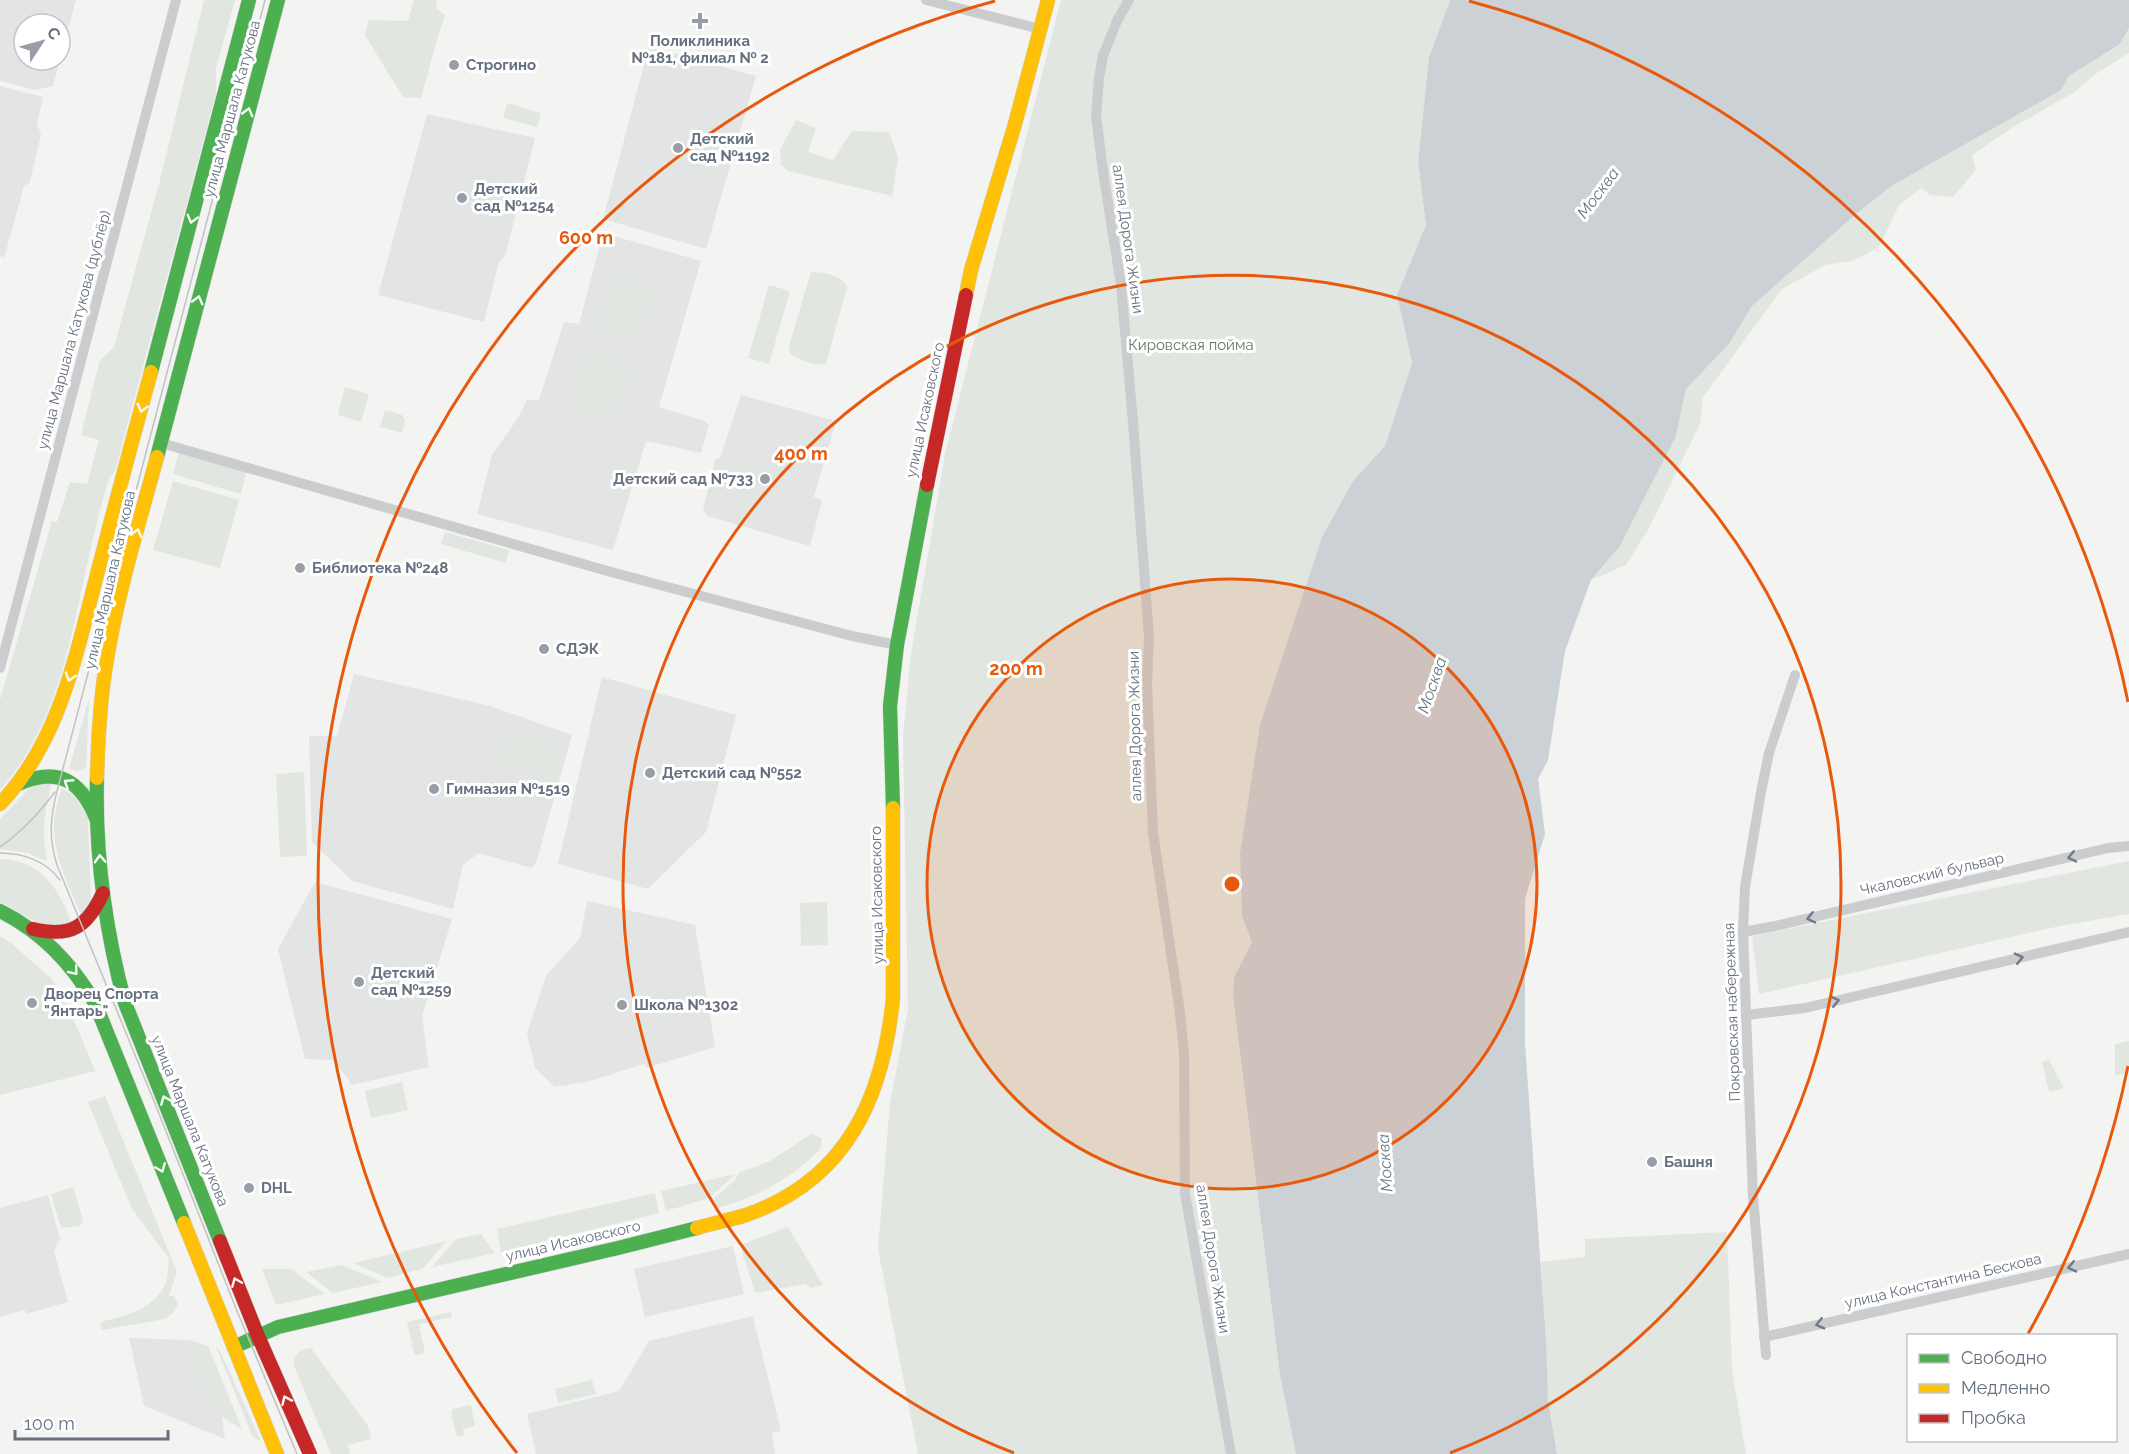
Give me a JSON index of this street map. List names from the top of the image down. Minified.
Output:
{"streets":{"main road":["улица Маршала Катукова","улица Исаковского"],"street":["аллея Дорога Жизни","улица Маршала Катукова (дублёр)","Чкаловский бульвар","Покровская набережная","улица Константина Бескова"]},"crossings":[["улица Маршала Катукова","улица Исаковского"],["Чкаловский бульвар","Покровская набережная"],["Покровская набережная","улица Константина Бескова"]],"one_way":["улица Константина Бескова"],"water":["Москва"],"parks":["Кировская пойма"],"places":{"health":["Поликлиника №181, филиал № 2"],"other":["Строгино","Детский сад №1192","Детский сад №1254","Детский сад №733","Библиотека №248","СДЭК","Детский сад №552","Гимназия №1519","Детский сад №1259","Дворец Спорта \"Янтарь\"","Школа №1302","Башня","DHL"]},"legend":["Свободно","Медленно","Пробка"],"scale_bar":"100 m","north":"top right","rings":["600 m","400 m","200 m"]}
